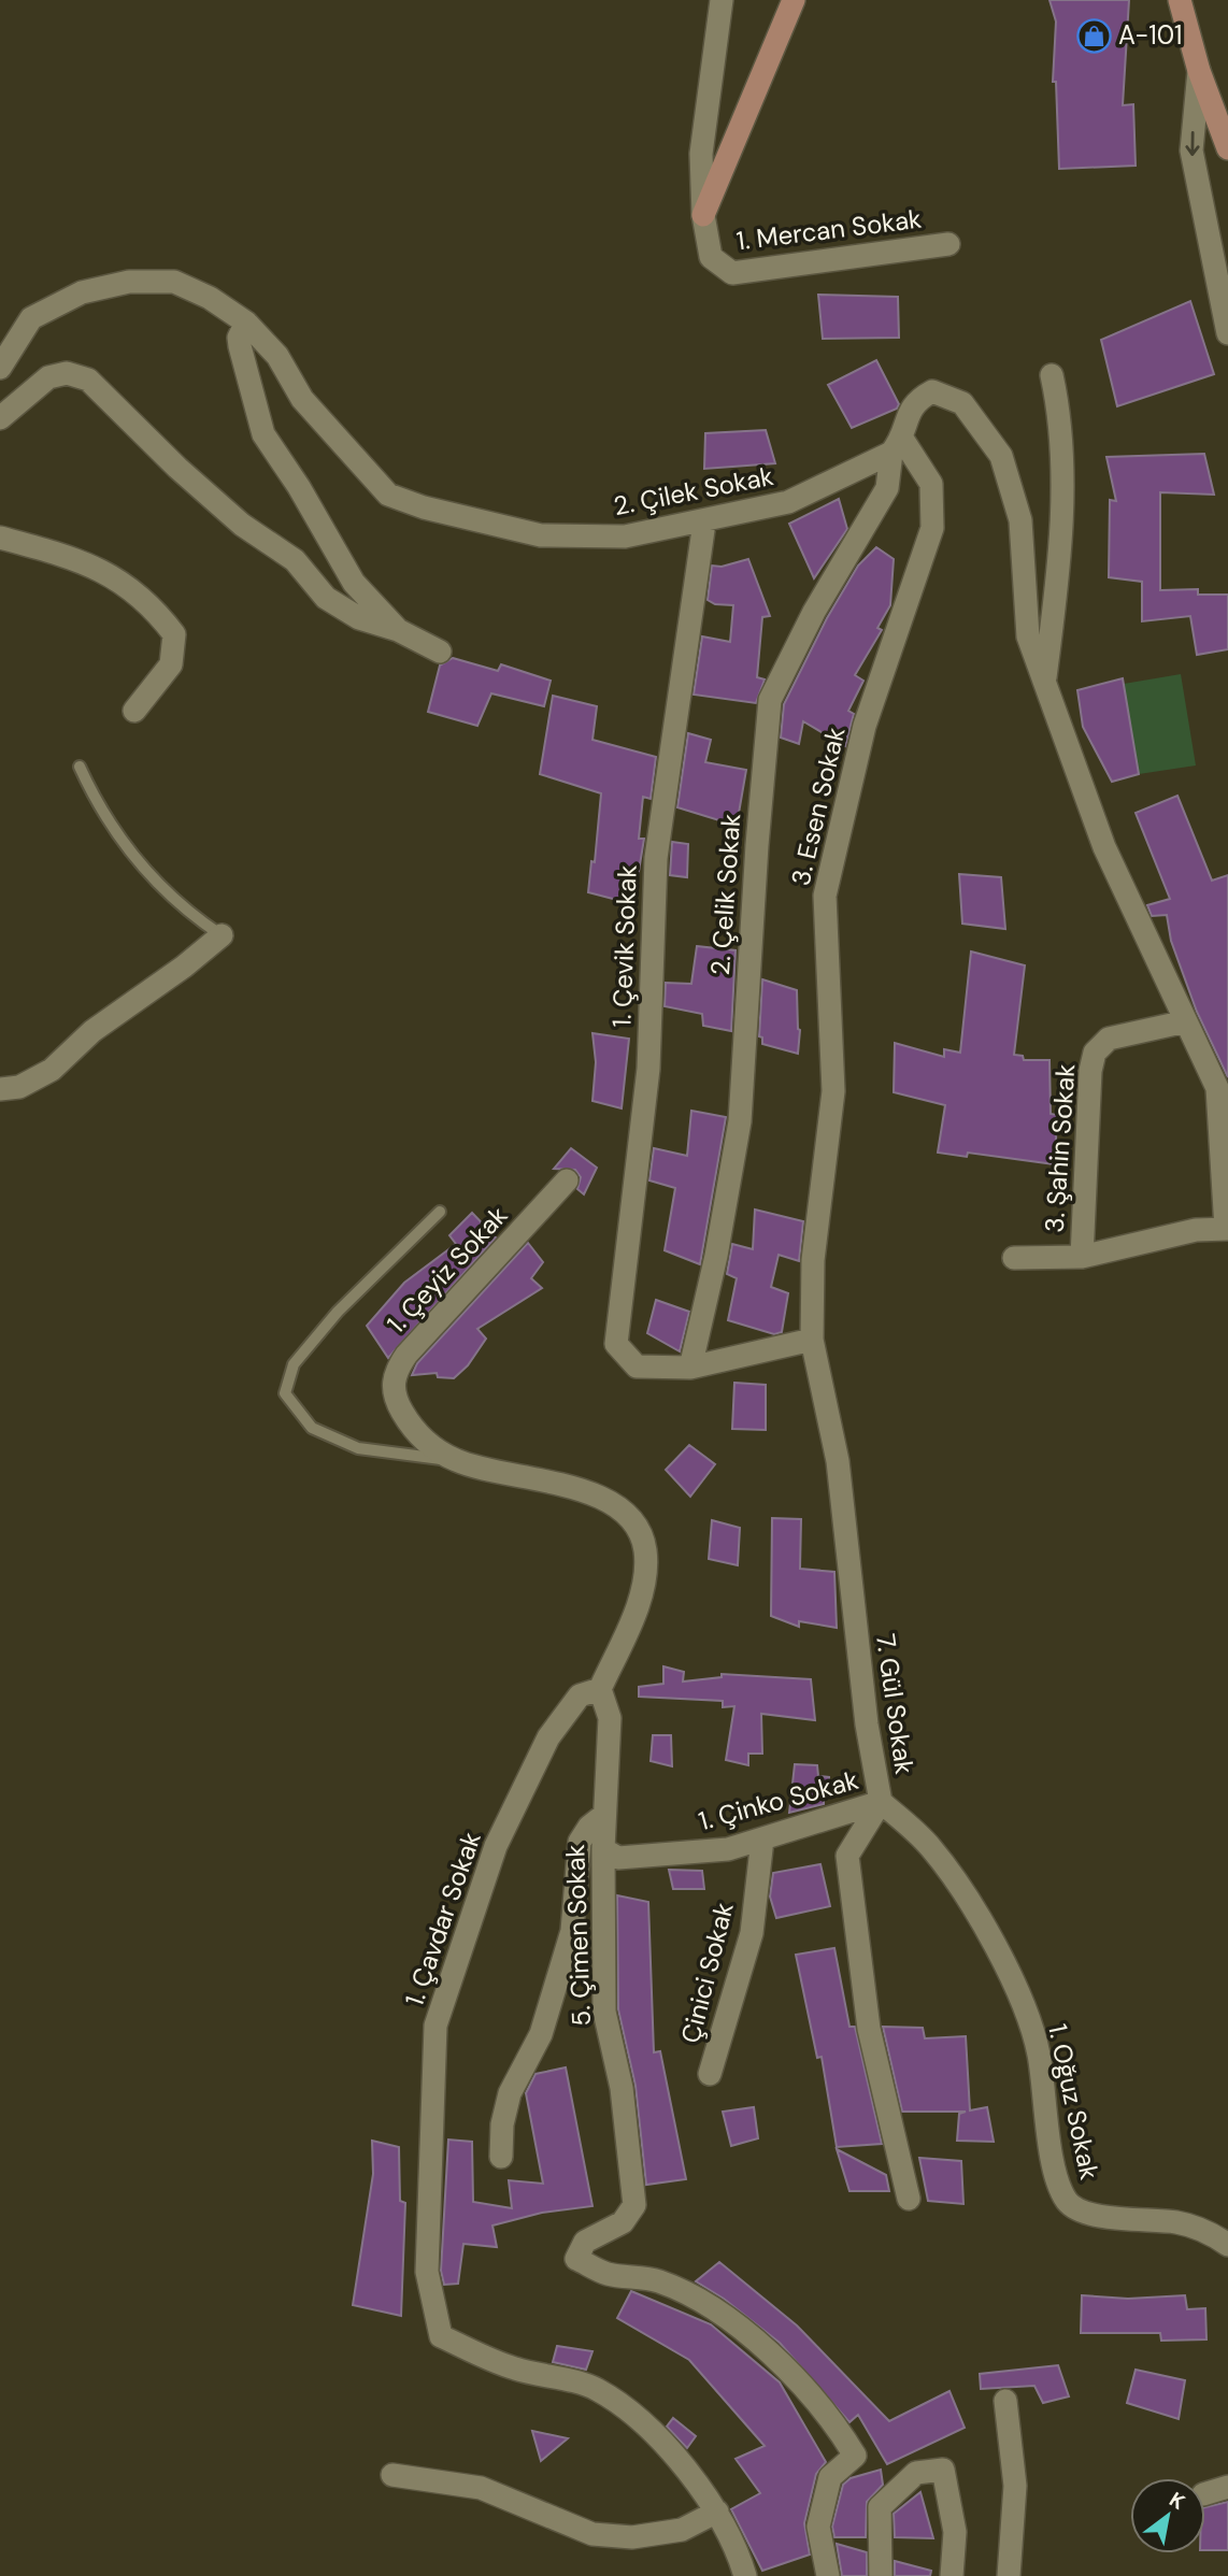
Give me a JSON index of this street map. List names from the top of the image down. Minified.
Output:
{"streets":{"street":["1. Mercan Sokak","2. Çilek Sokak","3. Esen Sokak","2. Çelik Sokak","1. Çevik Sokak","3. Şahin Sokak","1. Çeyiz Sokak","7. Gül Sokak","1. Çinko Sokak","1. Çavdar Sokak","5. Çimen Sokak","Çinici Sokak","1. Oğuz Sokak"]},"crossings":[["2. Çilek Sokak","3. Esen Sokak"],["2. Çilek Sokak","2. Çelik Sokak"],["2. Çilek Sokak","1. Çevik Sokak"],["3. Esen Sokak","2. Çelik Sokak"],["3. Esen Sokak","7. Gül Sokak"],["2. Çelik Sokak","1. Çevik Sokak"],["1. Çeyiz Sokak","1. Çavdar Sokak"],["1. Çeyiz Sokak","5. Çimen Sokak"],["7. Gül Sokak","1. Çinko Sokak"],["7. Gül Sokak","1. Oğuz Sokak"],["1. Çinko Sokak","5. Çimen Sokak"],["1. Çinko Sokak","Çinici Sokak"],["1. Çinko Sokak","1. Oğuz Sokak"],["1. Çavdar Sokak","5. Çimen Sokak"]],"places":{"shop":["A-101"]},"north":"top right"}
